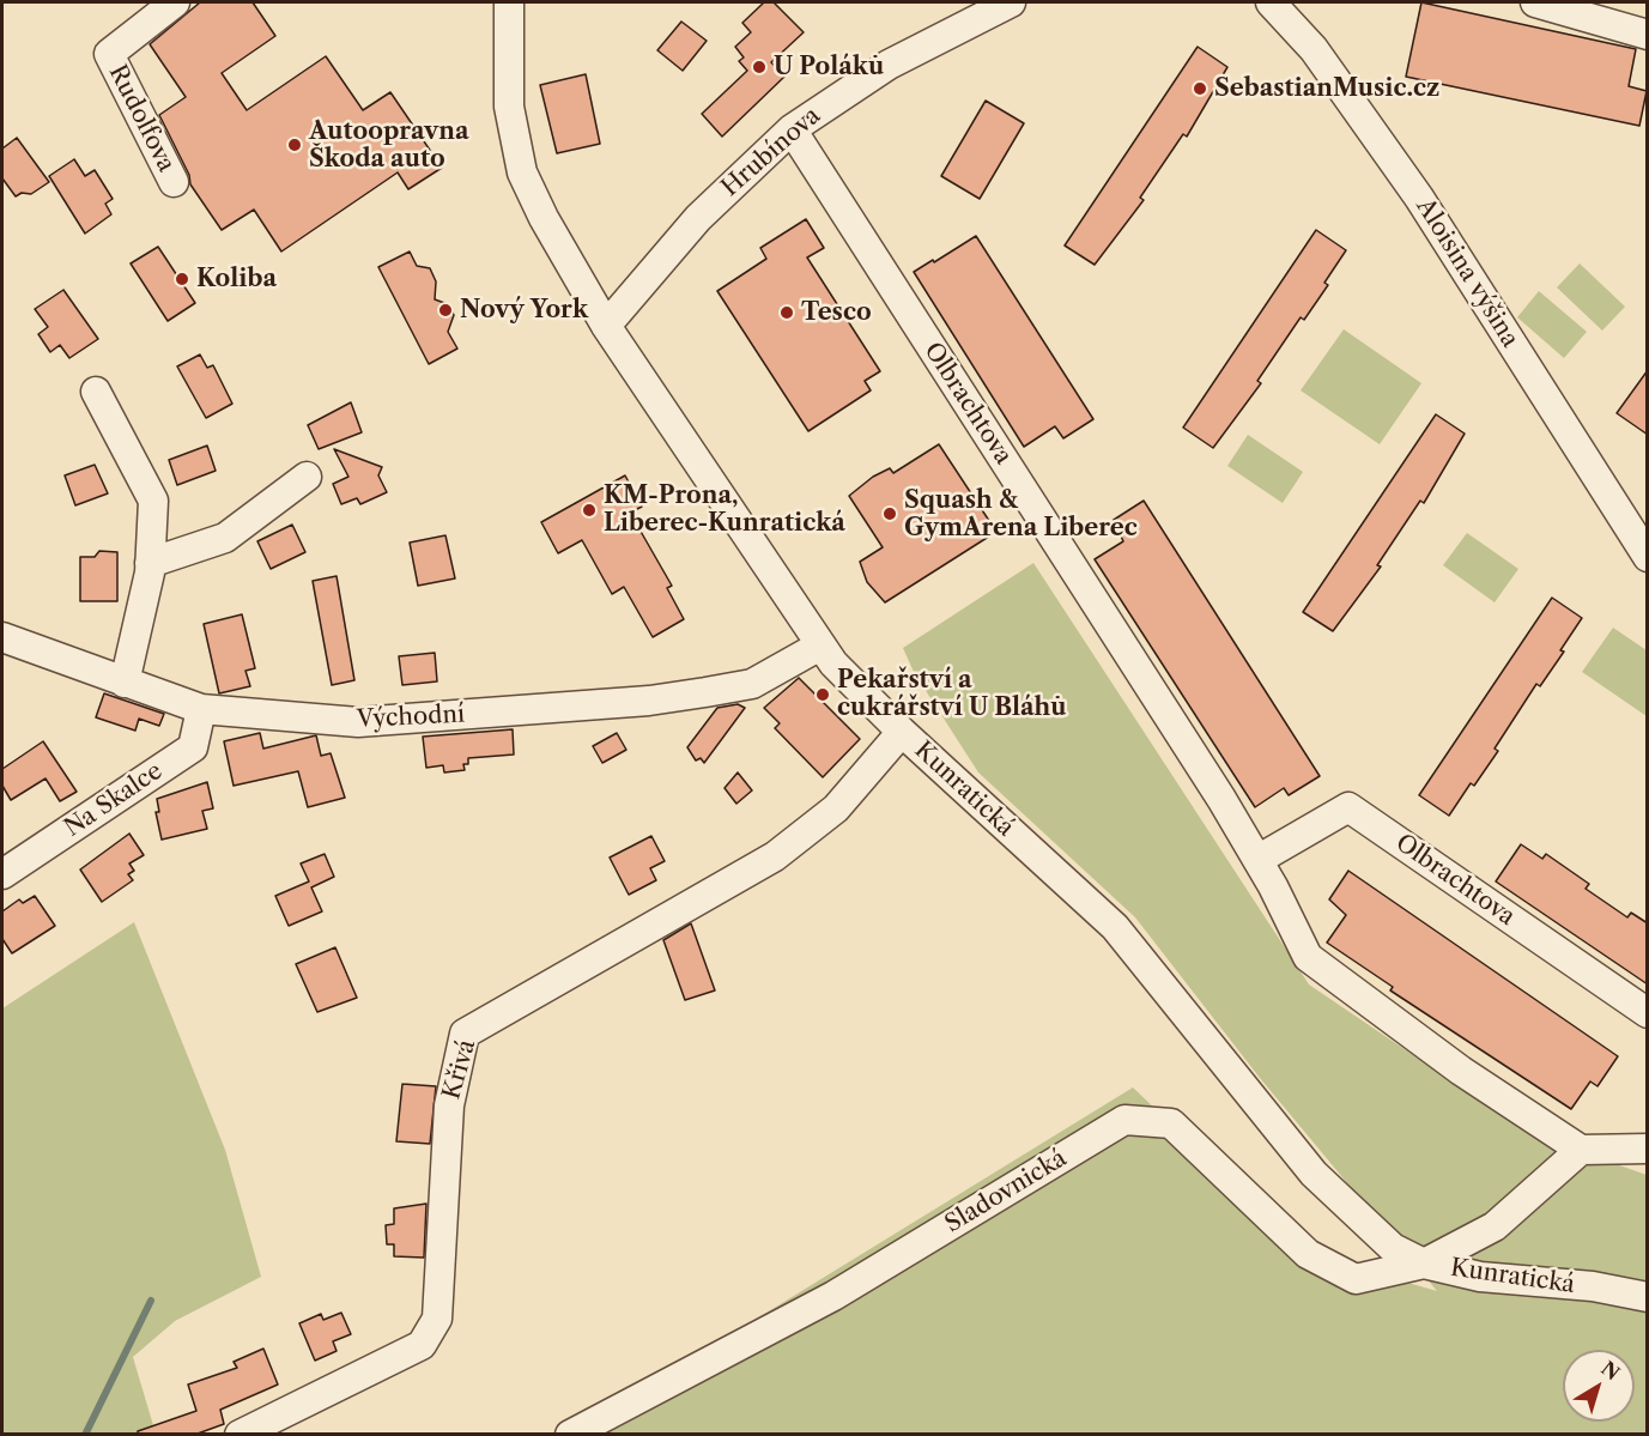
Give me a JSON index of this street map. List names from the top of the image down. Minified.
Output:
{"streets":{"street":["Rudolfova","Hrubínova","Aloisina výšina","Olbrachtova","Východní","Kunratická","Na Skalce","Křivá","Sladovnická"]},"crossings":[["Hrubínova","Olbrachtova"],["Hrubínova","Kunratická"],["Východní","Kunratická"],["Východní","Na Skalce"],["Kunratická","Křivá"],["Kunratická","Sladovnická"]],"places":["U Poláků","SebastianMusic.cz","Autoopravna Škoda auto","Koliba","Nový York","Tesco","KM-Prona, Liberec-Kunratická","Squash & GymArena Liberec","Pekařství a cukrářství U Bláhů"],"north":"top right"}
